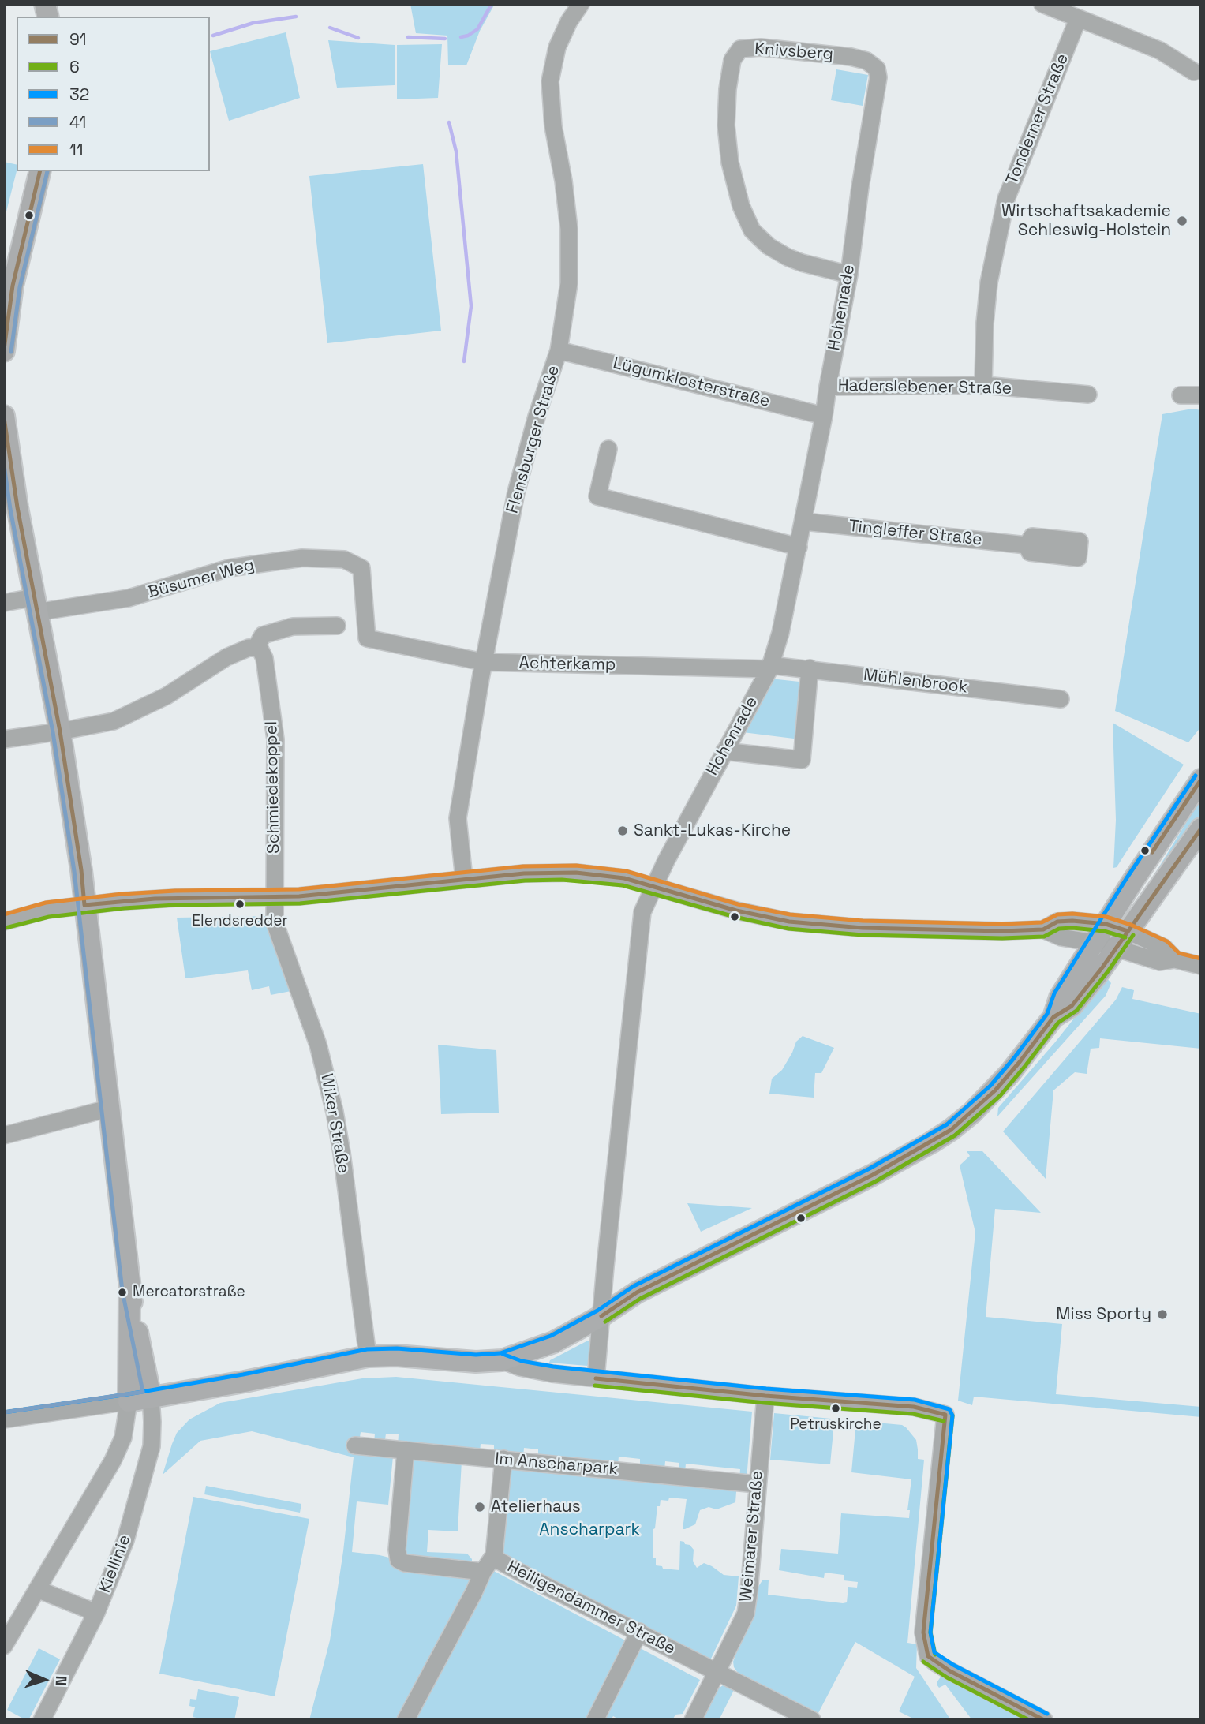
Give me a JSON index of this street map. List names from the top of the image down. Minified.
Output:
{"streets":{"street":["Knivsberg","Tonderner Straße","Hohenrade","Lügumklosterstraße","Haderslebener Straße","Flensburger Straße","Tingleffer Straße","Büsumer Weg","Achterkamp","Mühlenbrook","Schmiedekoppel","Wiker Straße","Im Anscharpark","Weimarer Straße","Kiellinie","Heiligendammer Straße"]},"crossings":[["Knivsberg","Hohenrade"],["Tonderner Straße","Haderslebener Straße"],["Hohenrade","Lügumklosterstraße"],["Hohenrade","Haderslebener Straße"],["Hohenrade","Tingleffer Straße"],["Hohenrade","Achterkamp"],["Hohenrade","Mühlenbrook"],["Lügumklosterstraße","Flensburger Straße"],["Flensburger Straße","Achterkamp"],["Büsumer Weg","Achterkamp"],["Achterkamp","Mühlenbrook"],["Schmiedekoppel","Wiker Straße"],["Im Anscharpark","Weimarer Straße"],["Im Anscharpark","Heiligendammer Straße"],["Weimarer Straße","Heiligendammer Straße"]],"parks":["Anscharpark"],"places":["Wirtschaftsakademie Schleswig-Holstein","Sankt-Lukas-Kirche","Elendsredder","Mercatorstraße","Miss Sporty","Petruskirche","Atelierhaus"],"lines":["transit line 91","transit line 41","transit line 32","transit line 11","transit line 6"],"legend":["91","6","32","41","11"],"north":"right"}
